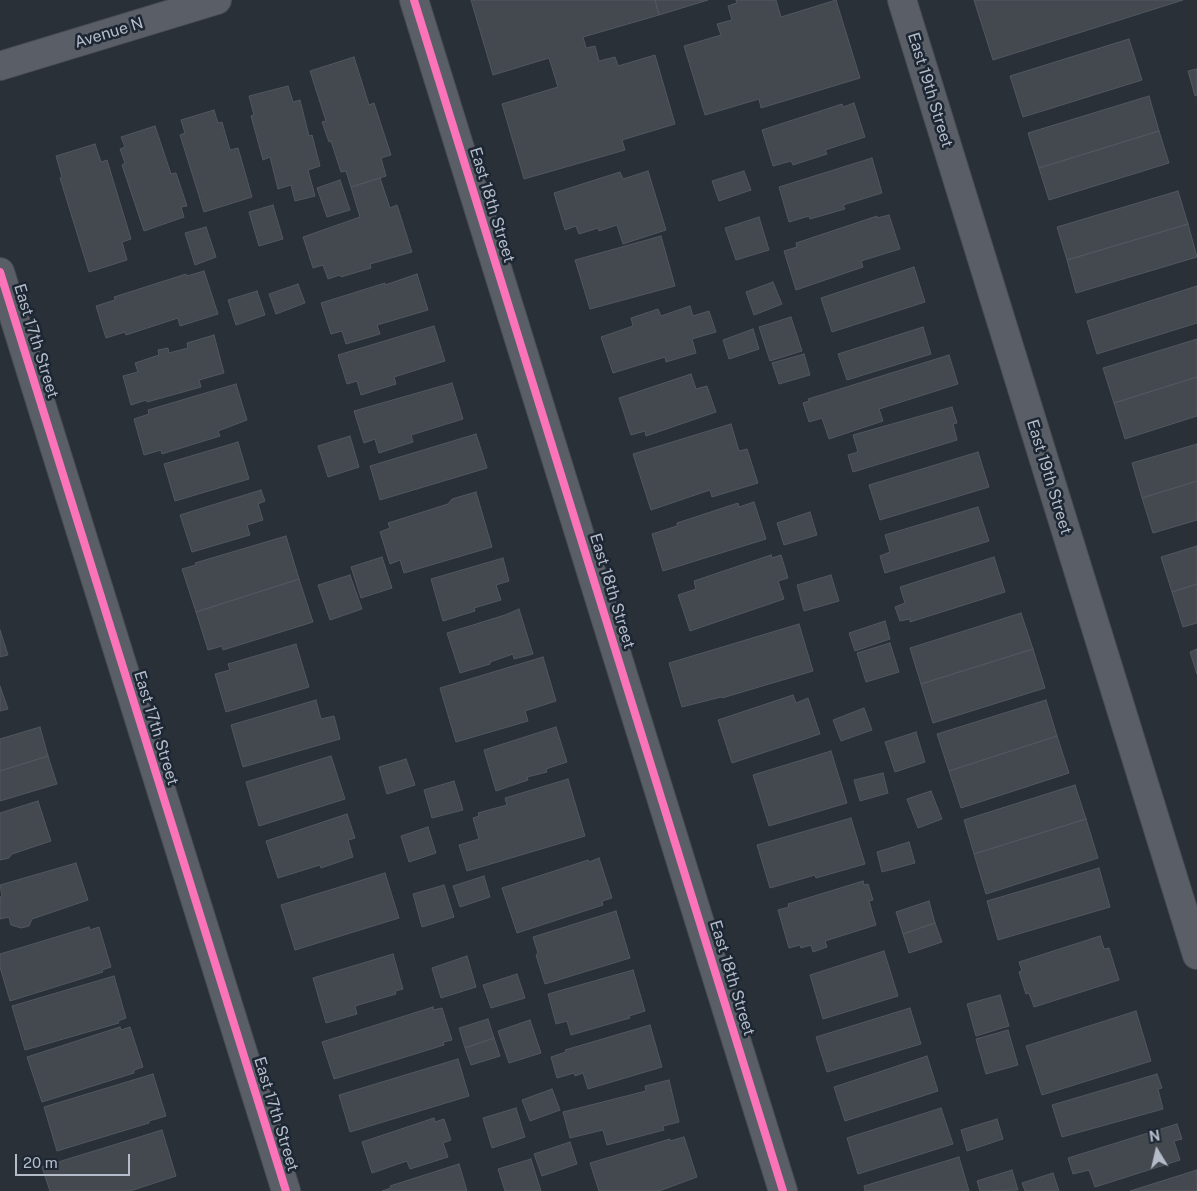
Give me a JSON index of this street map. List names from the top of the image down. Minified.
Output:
{"streets":{"street":["Avenue N","East 19th Street","East 18th Street","East 17th Street"]},"scale_bar":"20 m","north":"top"}
